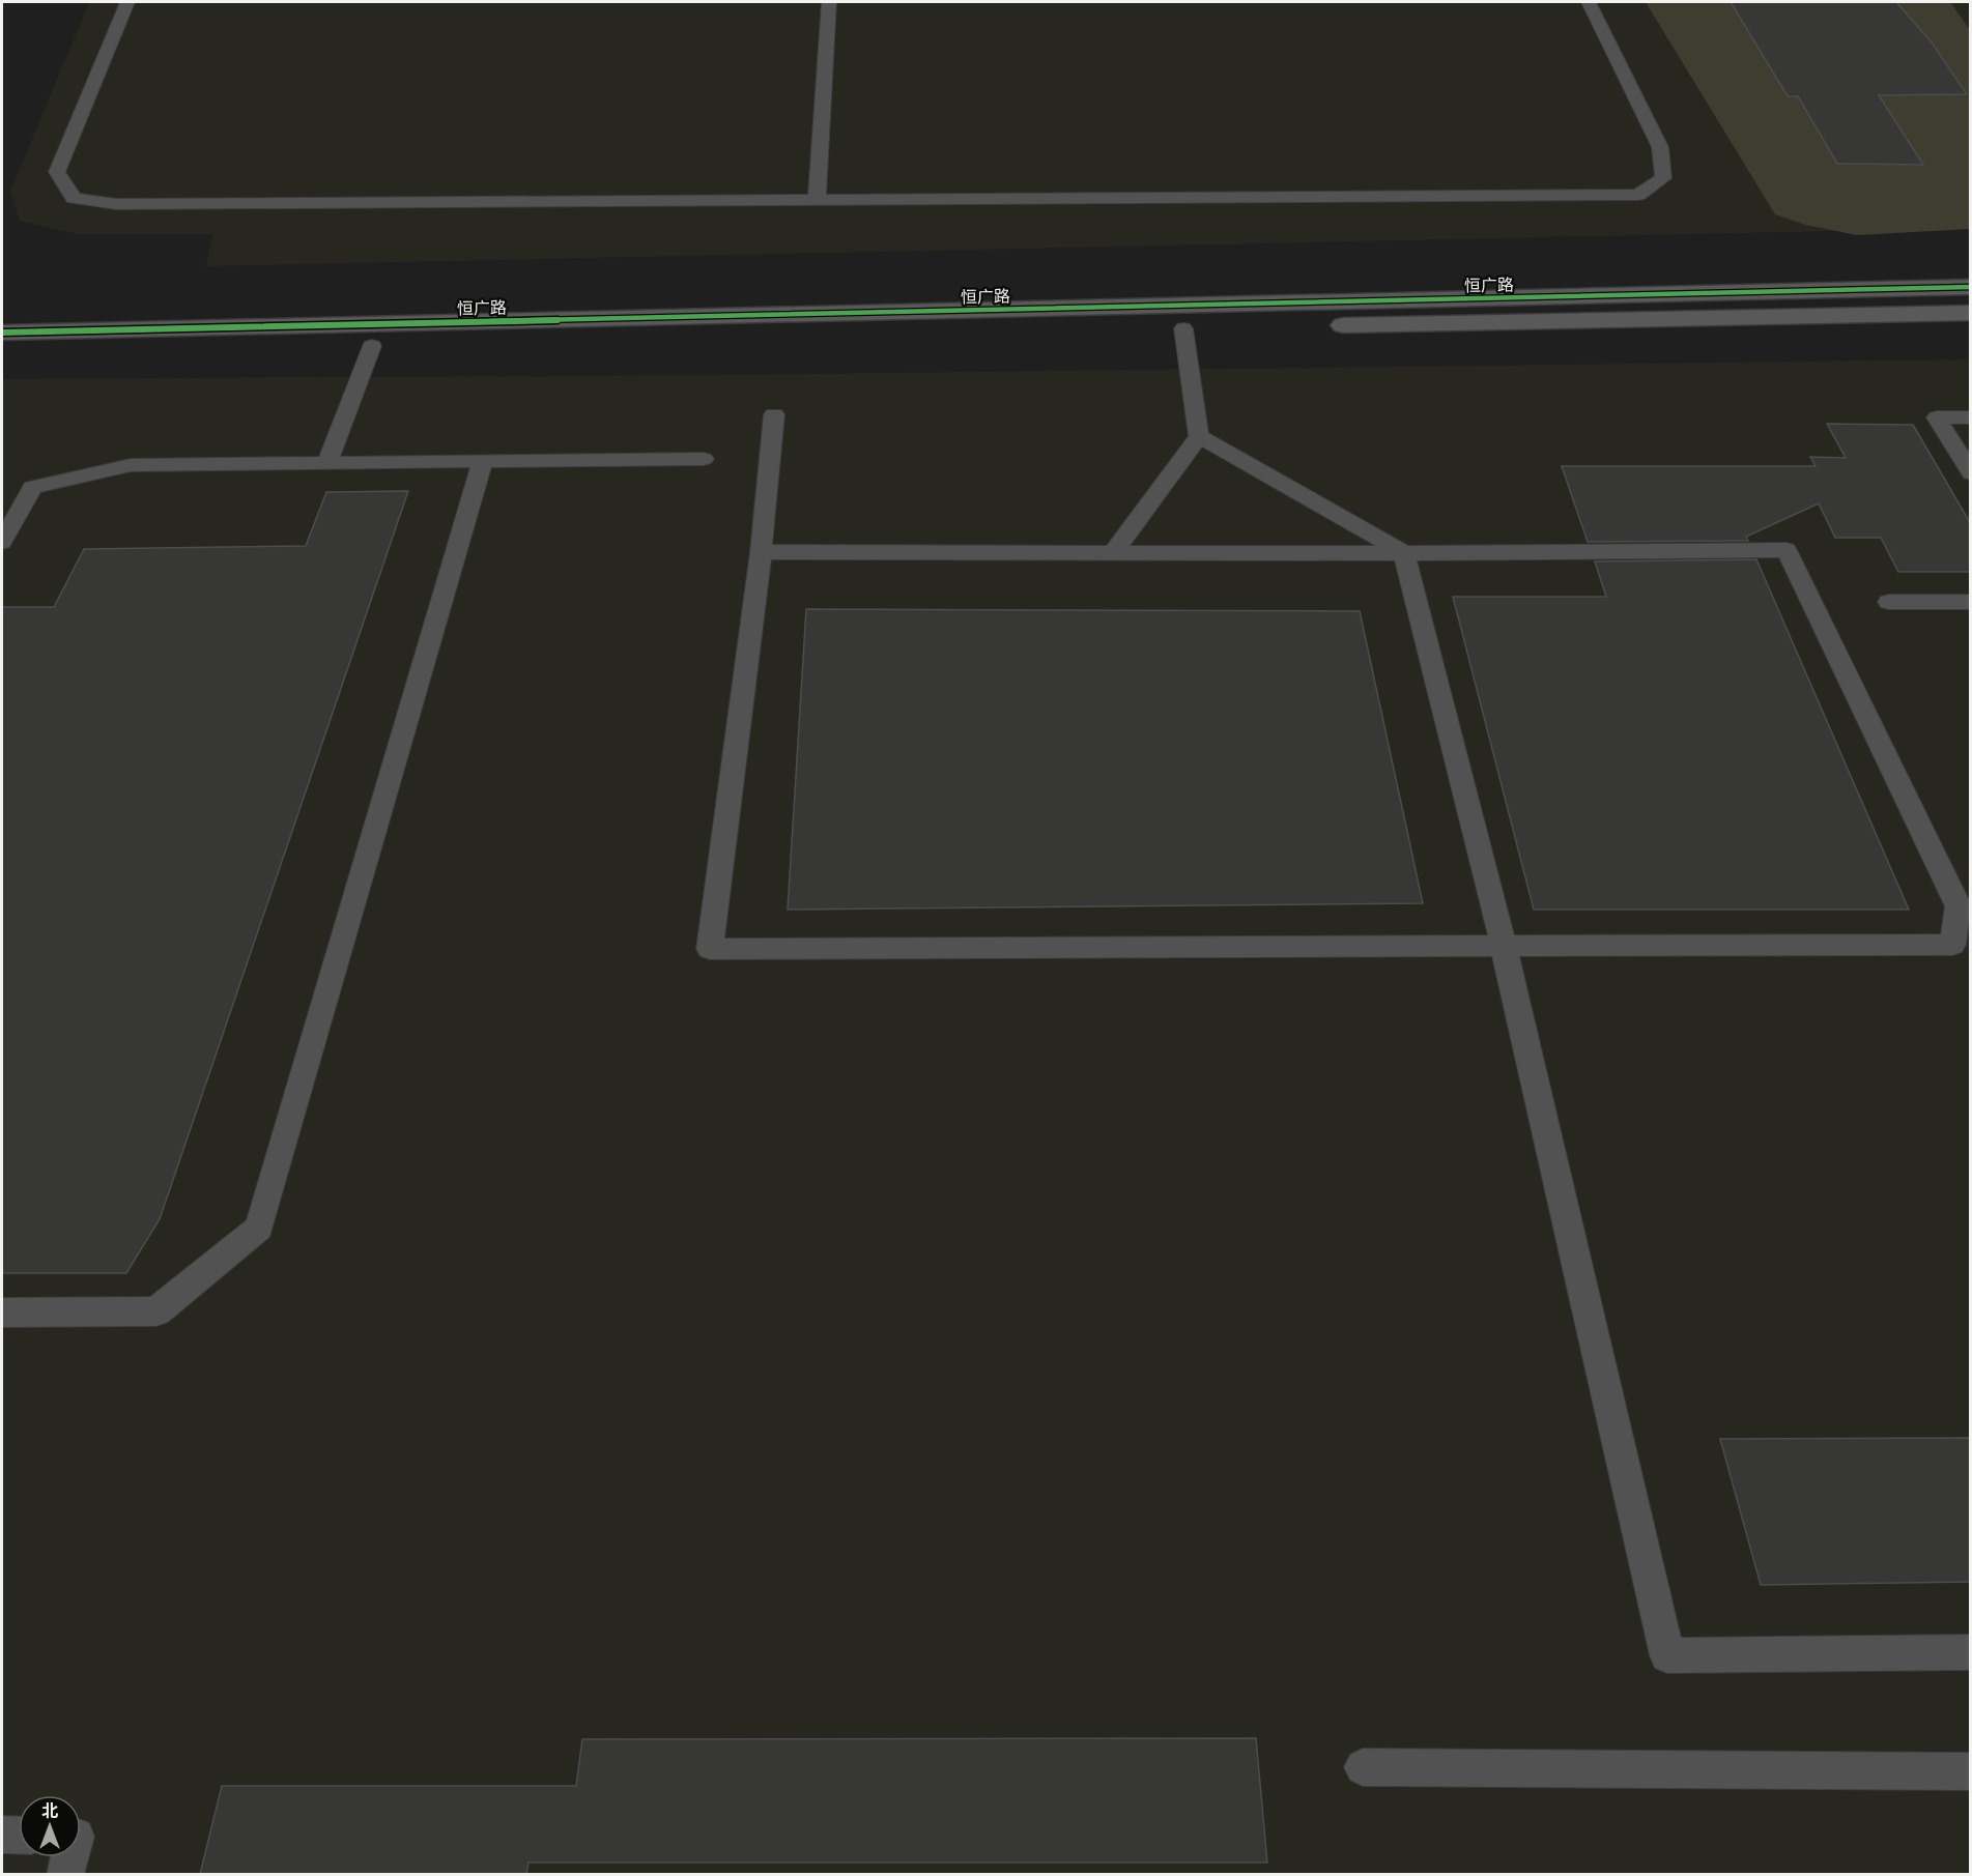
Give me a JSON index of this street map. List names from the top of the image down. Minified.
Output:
{"streets":{"street":["恒广路"]},"north":"top"}
